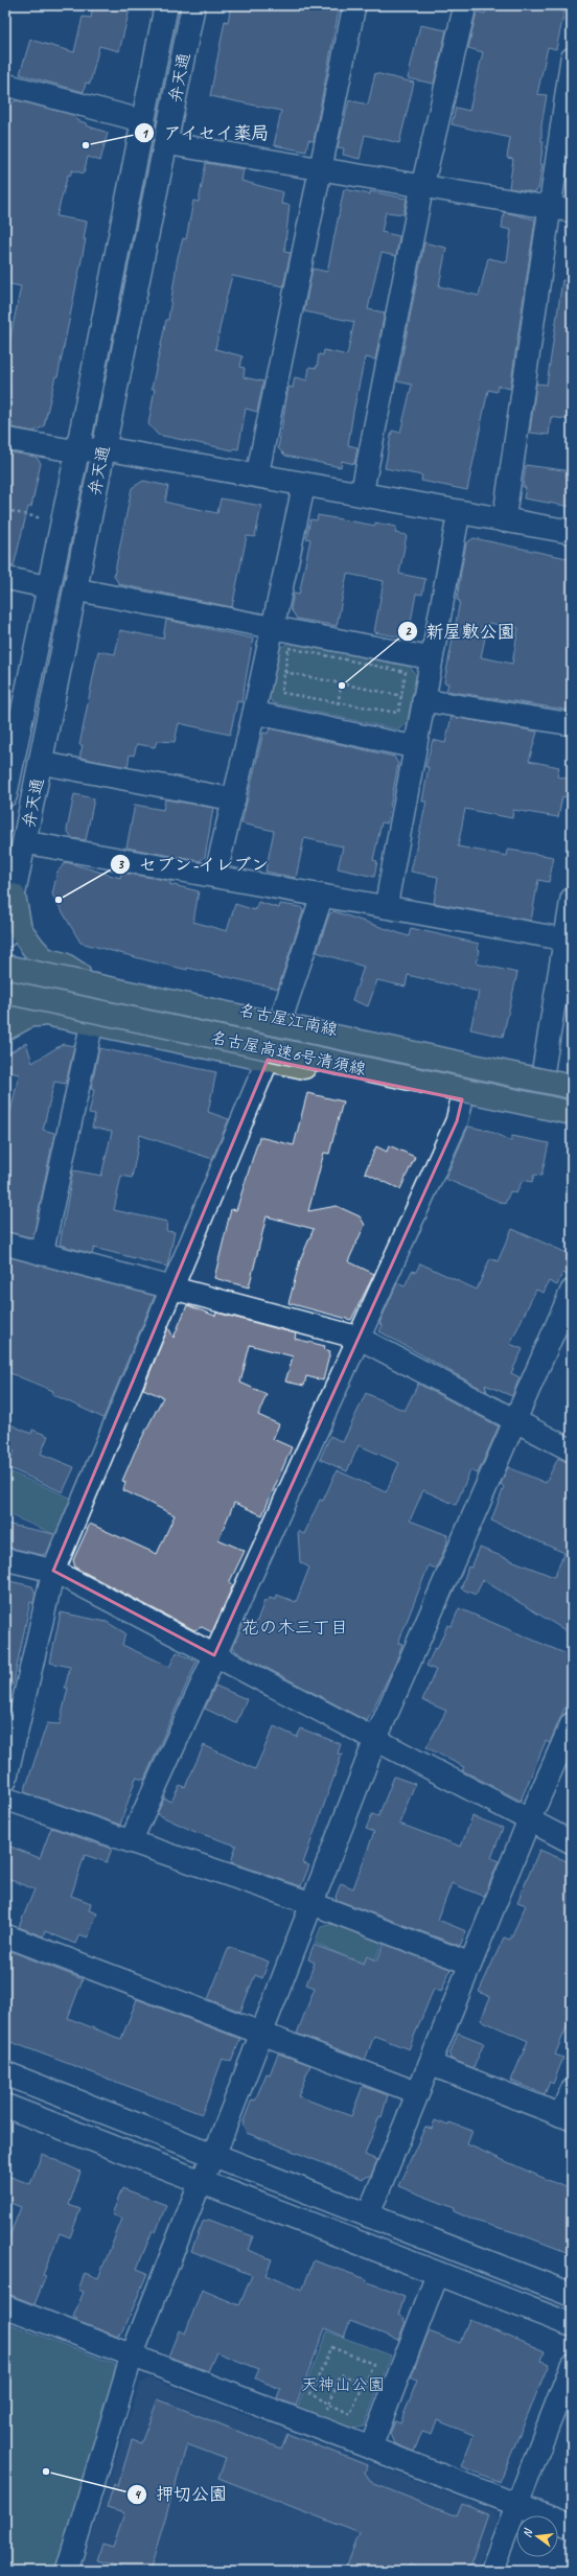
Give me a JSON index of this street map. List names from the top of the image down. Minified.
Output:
{"streets":{"main road":["名古屋江南線","名古屋高速6号清須線"],"street":["弁天通"]},"districts":["花の木三丁目"],"parks":["天神山公園"],"places":["アイセイ薬局","新屋敷公園","セブン-イレブン","押切公園"],"north":"left"}
